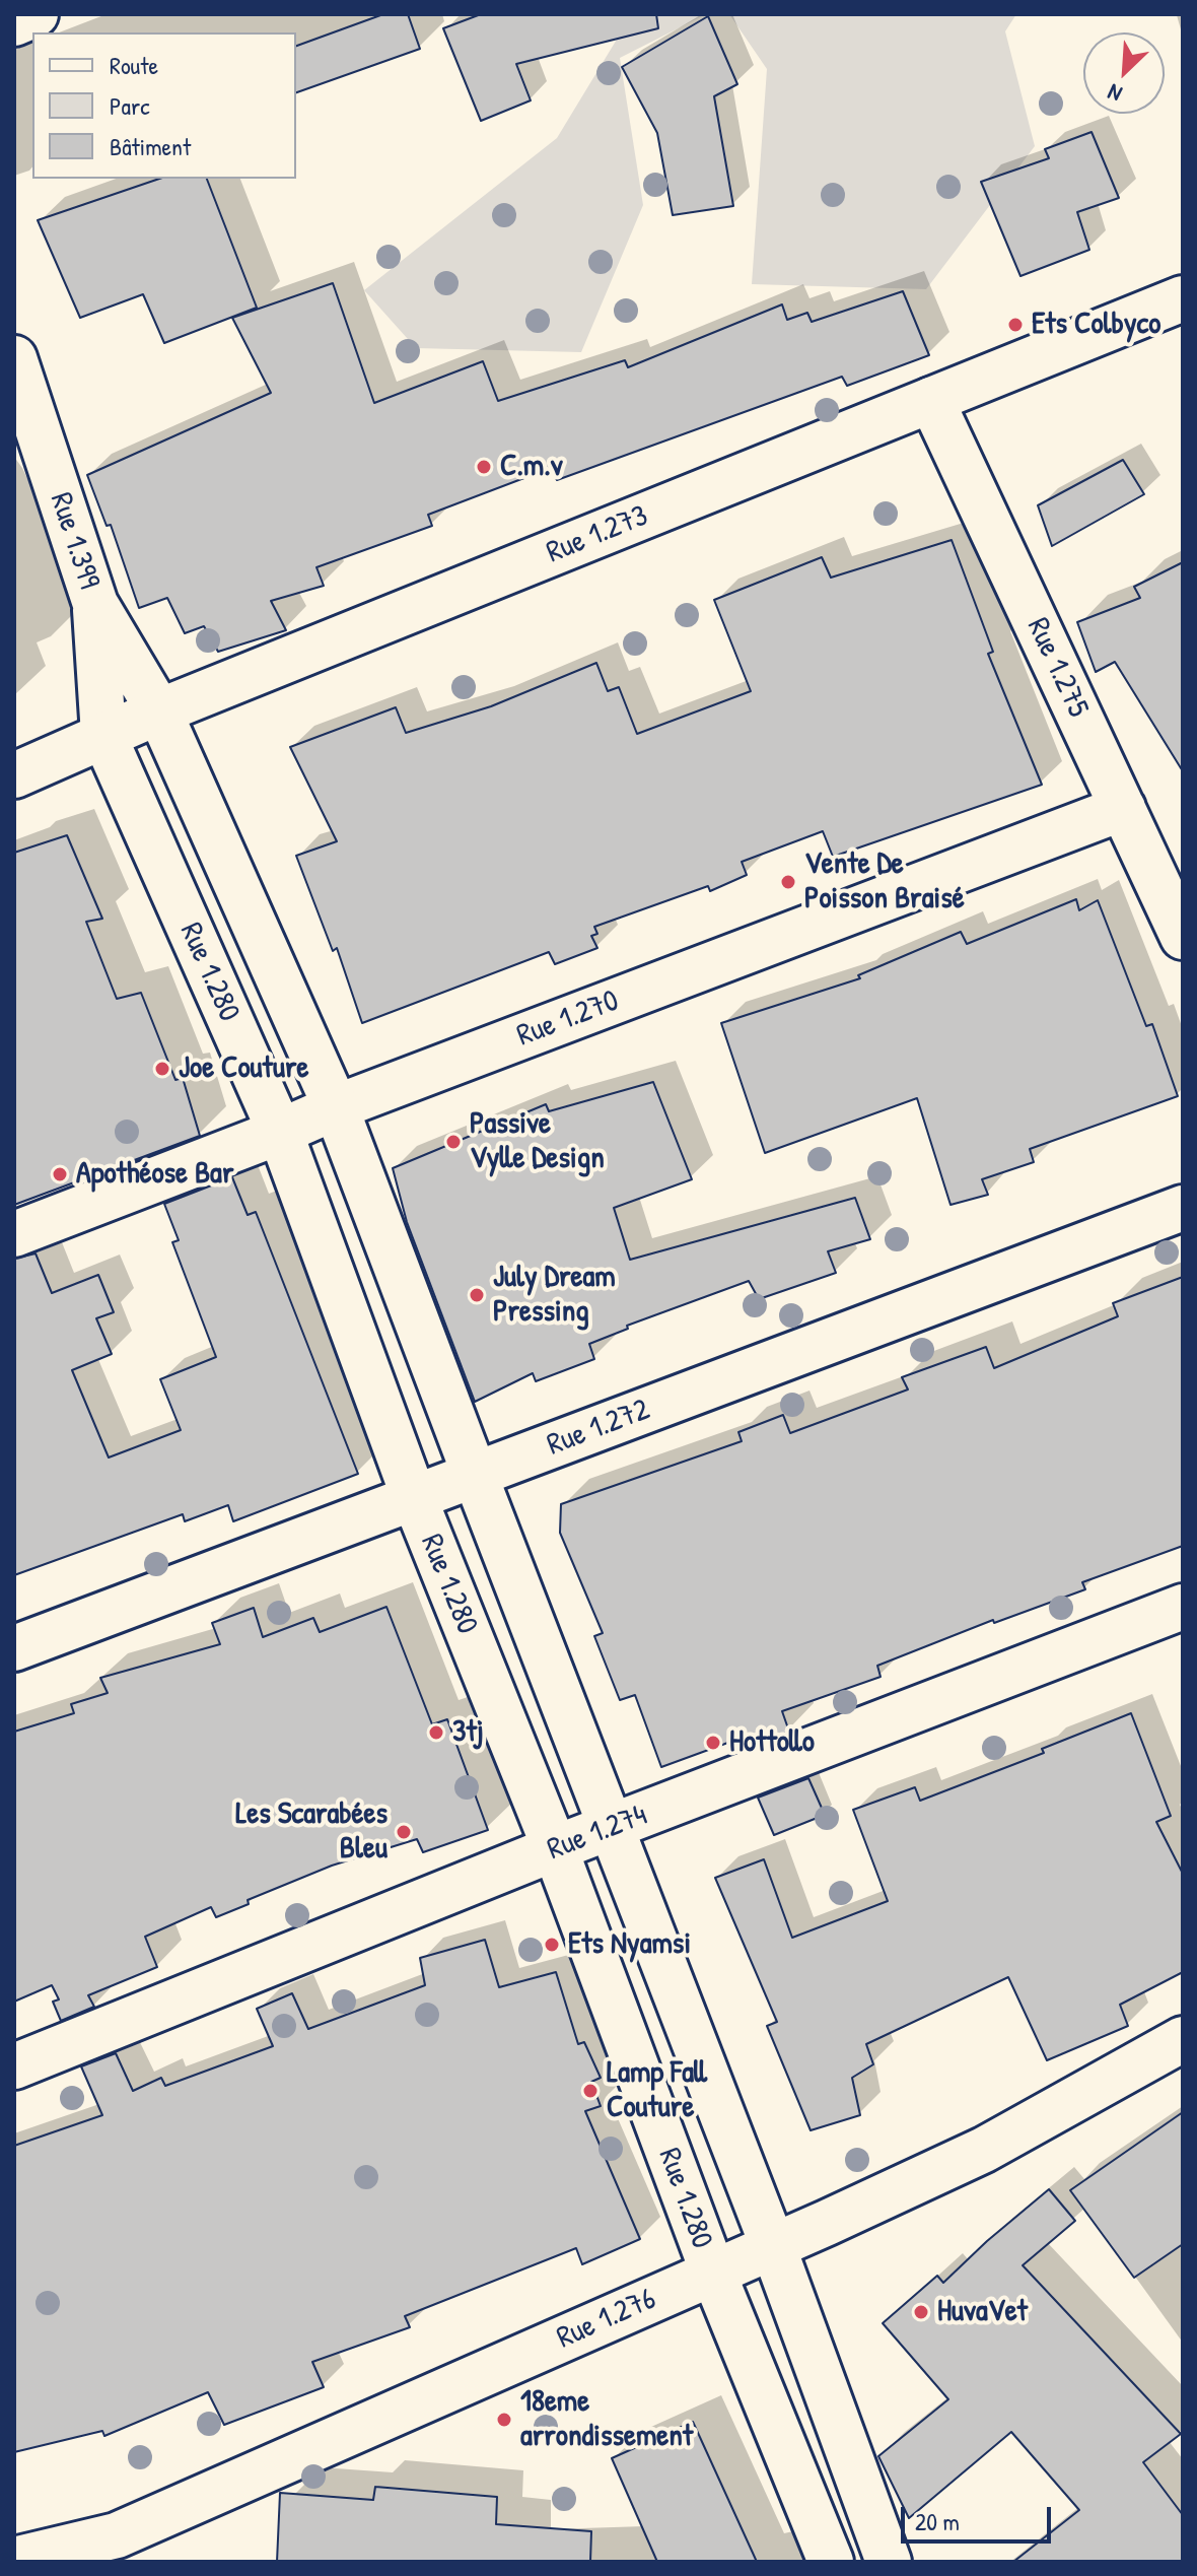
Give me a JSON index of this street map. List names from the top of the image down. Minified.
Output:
{"streets":{"street":["Rue 1.273","Rue 1.399","Rue 1.275","Rue 1.280","Rue 1.270","Rue 1.272","Rue 1.274","Rue 1.276"]},"crossings":[["Rue 1.273","Rue 1.399"],["Rue 1.273","Rue 1.275"],["Rue 1.273","Rue 1.280"],["Rue 1.399","Rue 1.280"],["Rue 1.275","Rue 1.270"],["Rue 1.280","Rue 1.270"],["Rue 1.280","Rue 1.272"],["Rue 1.280","Rue 1.274"],["Rue 1.280","Rue 1.276"]],"places":["Ets Colbyco","C.m.v","Vente De Poisson Braisé","Joe Couture","Passive Vylle Design","Apothéose Bar","July Dream Pressing","3tj","Hottollo","Les Scarabées Bleu","Ets Nyamsi","Lamp Fall Couture","HuvaVet","18eme arrondissement"],"legend":["Route","Parc","Bâtiment"],"scale_bar":"20 m","north":"bottom left"}
